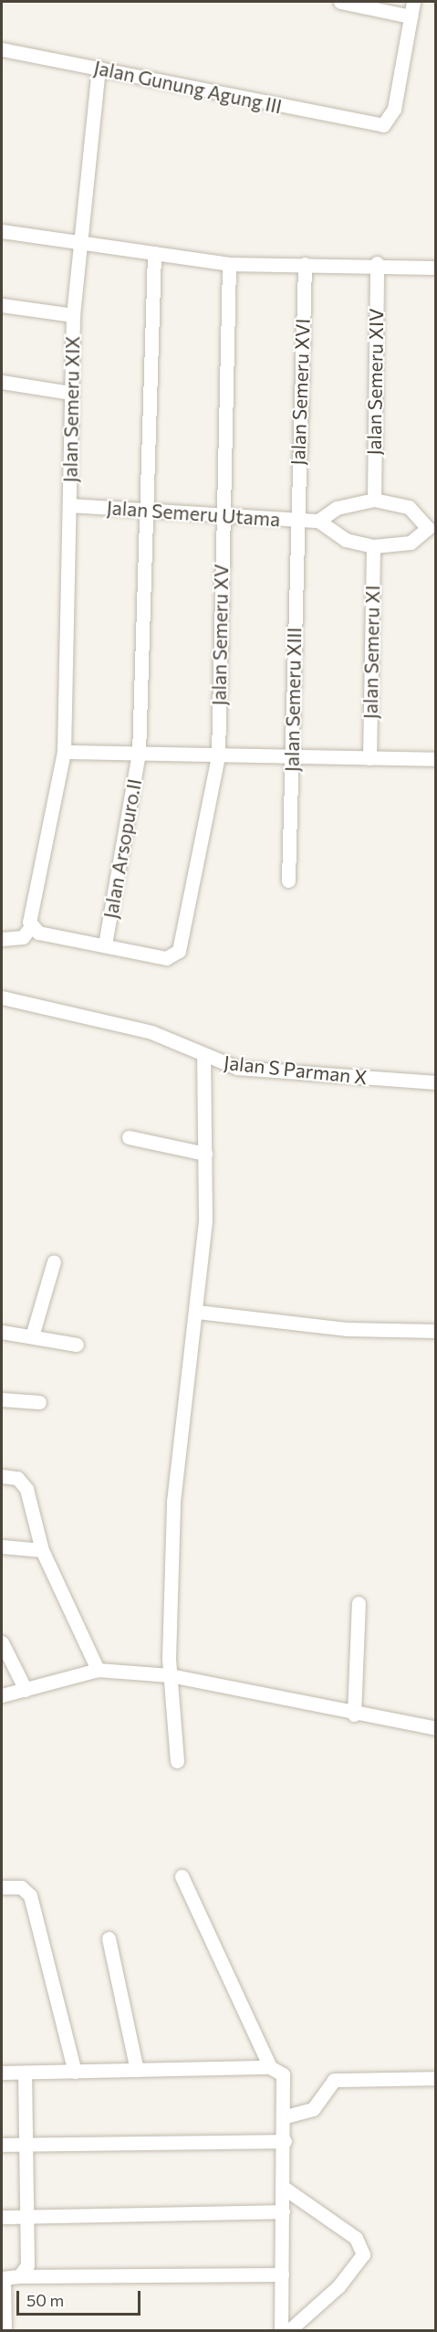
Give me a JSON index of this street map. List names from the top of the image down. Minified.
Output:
{"streets":{"street":["Jalan Gunung Agung III","Jalan Semeru XIV","Jalan Semeru XVI","Jalan Semeru XIX","Jalan Semeru Utama","Jalan Semeru XV","Jalan Semeru XI","Jalan Semeru XIII","Jalan Arsopuro.II","Jalan S Parman X"]},"crossings":[["Jalan Gunung Agung III","Jalan Semeru XIX"],["Jalan Semeru XVI","Jalan Semeru Utama"],["Jalan Semeru XVI","Jalan Semeru XIII"],["Jalan Semeru XIX","Jalan Semeru Utama"],["Jalan Semeru Utama","Jalan Semeru XV"],["Jalan Semeru Utama","Jalan Semeru XIII"],["Jalan Semeru Utama","Jalan Arsopuro.II"],["Jalan Semeru XV","Jalan Arsopuro.II"]],"scale_bar":"50 m"}
